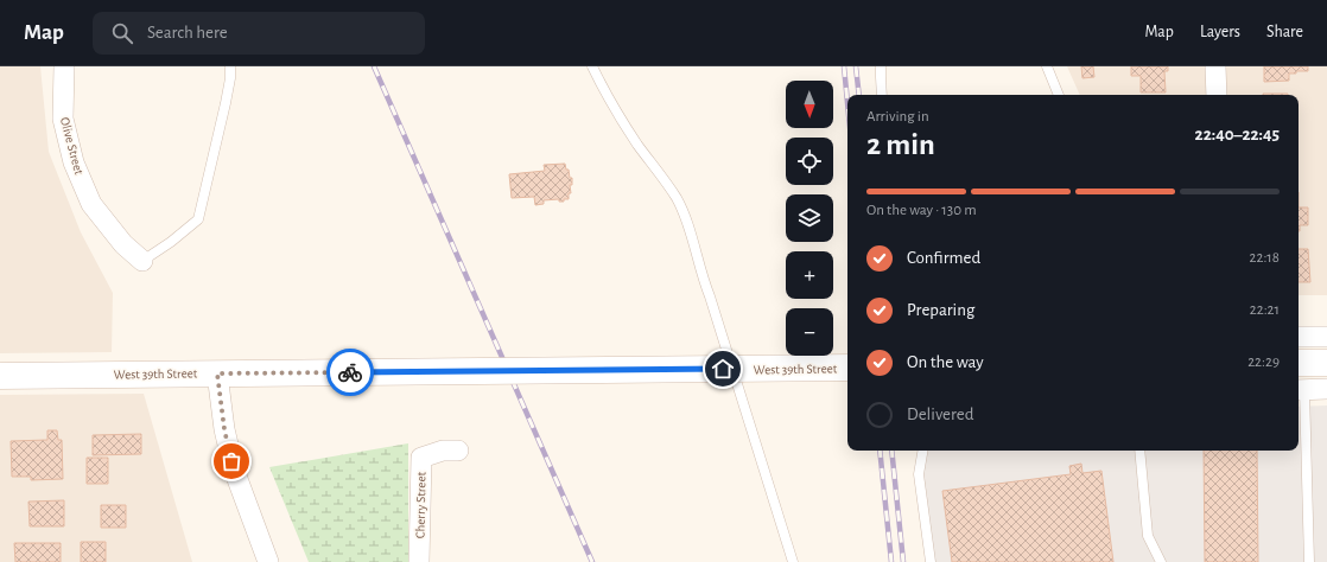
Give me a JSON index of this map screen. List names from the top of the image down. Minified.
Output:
{"streets":{"street":["Olive Street","West 39th Street","Cherry Street"]},"north":"bottom","page":{"header":"Map","search":"Search here","nav":["Map","Layers","Share"],"map_buttons":["+","−"],"heading":["2 min","Arriving in","22:40–22:45"],"bar":"On the way · 130 m","list":[["Confirmed","22:18"],["Preparing","22:21"],["On the way","22:29"],"Delivered"]}}
